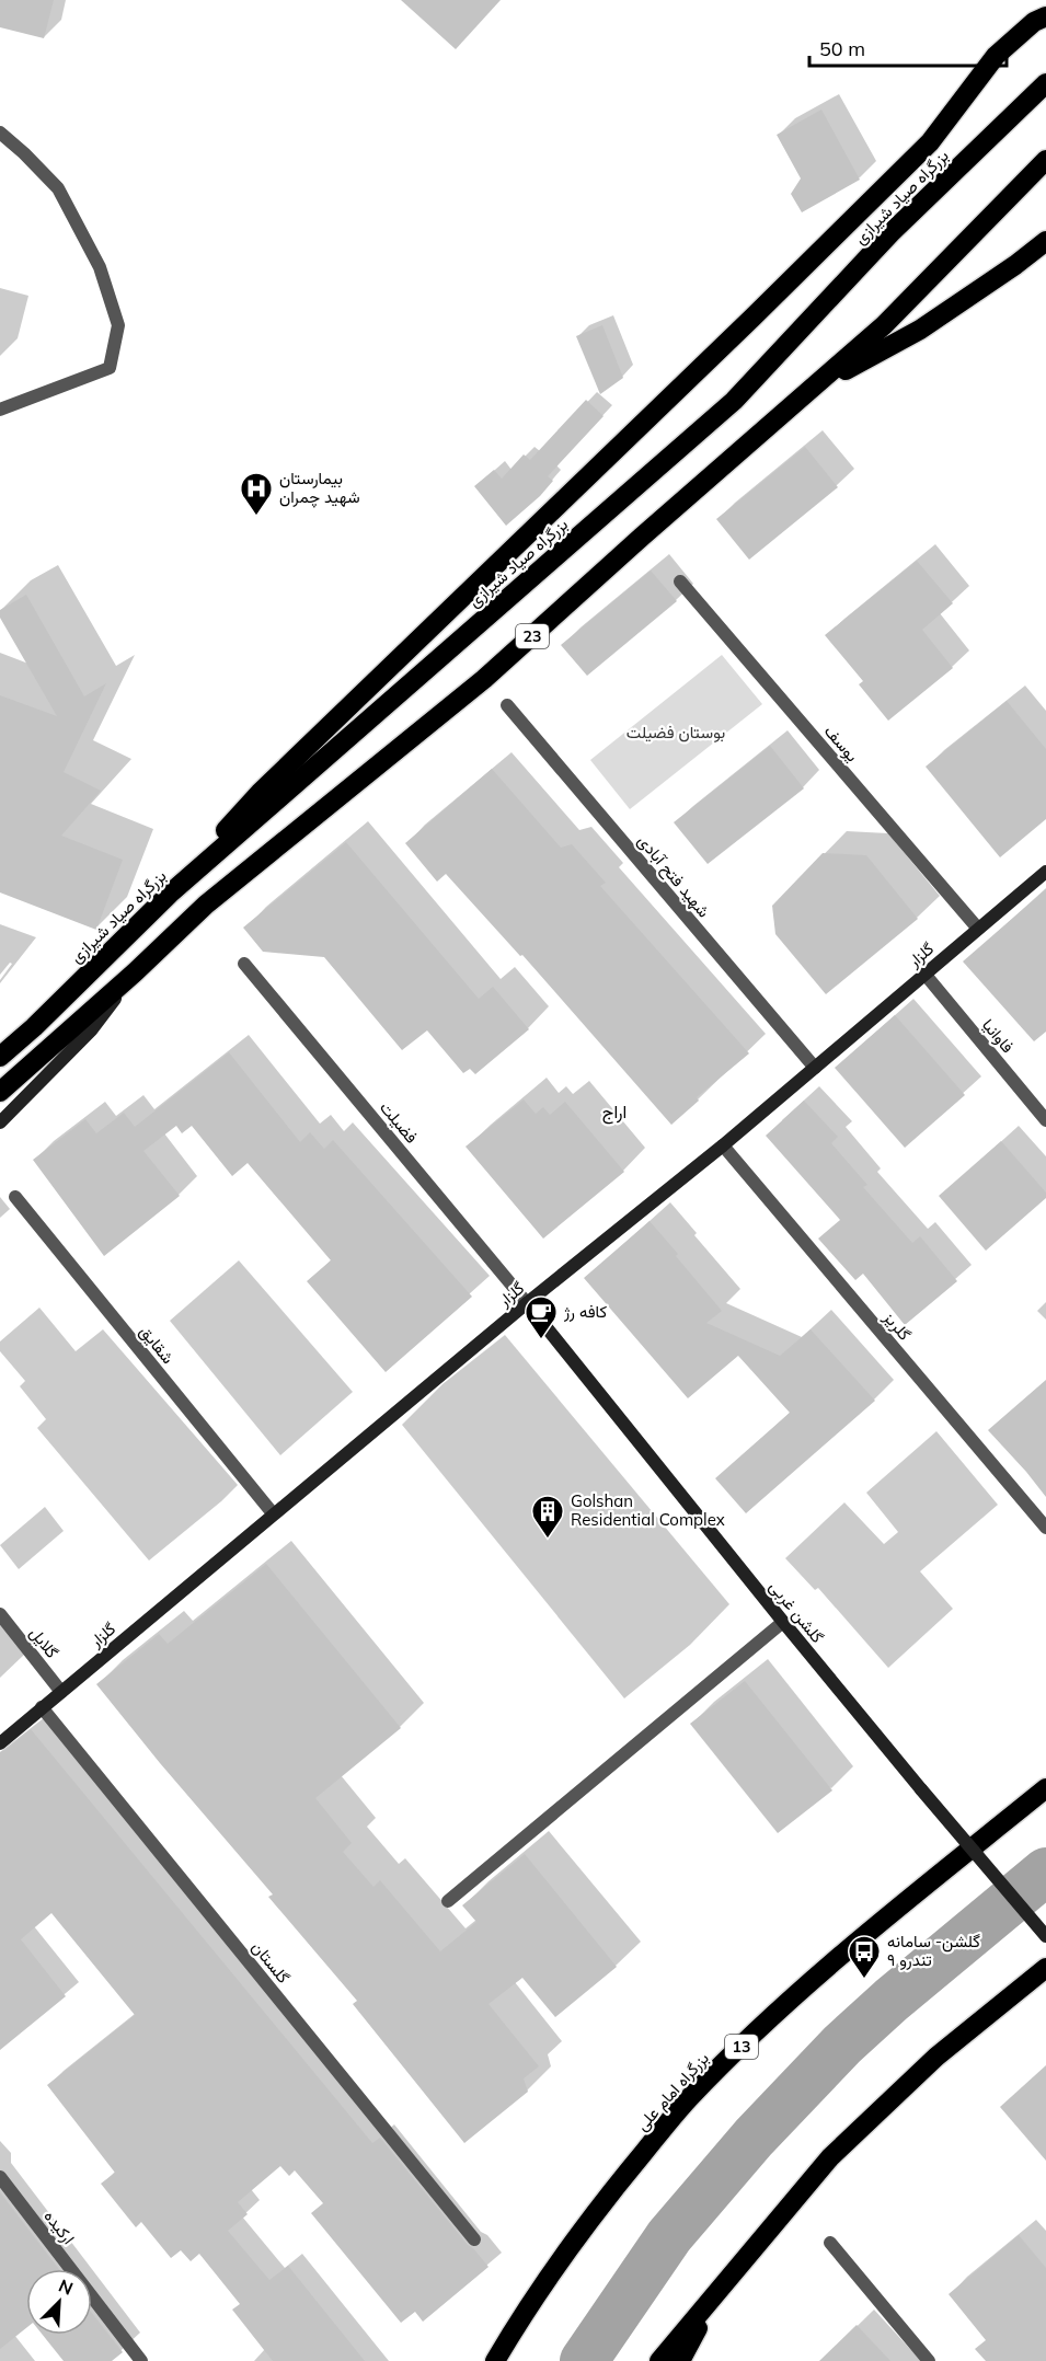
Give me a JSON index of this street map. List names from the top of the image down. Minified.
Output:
{"streets":{"highway":["بزرگراه صیاد شیرازی","23","13","بزرگراه امام علی"],"main road":["گلزار","گلشن غربی"],"street":["یوسف","شهید فتح آبادی","فاوانیا","فضیلت","گلریز","شقایق","گلایل","گلستان","ارکیده"]},"crossings":[["یوسف","گلزار"],["شهید فتح آبادی","گلزار"],["گلزار","فاوانیا"],["گلزار","فضیلت"],["گلزار","گلریز"],["گلزار","شقایق"],["گلزار","گلشن غربی"],["گلزار","گلایل"],["گلزار","گلستان"],["فضیلت","گلشن غربی"]],"districts":["اراج"],"parks":["بوستان فضیلت"],"places":{"hospital":["بیمارستان شهید چمران"],"cafe":["کافه رژ"],"building":["Golshan Residential Complex"],"bus stop":["گلشن- سامانه ۹ تندرو"]},"scale_bar":"50 m","north":"top right"}
